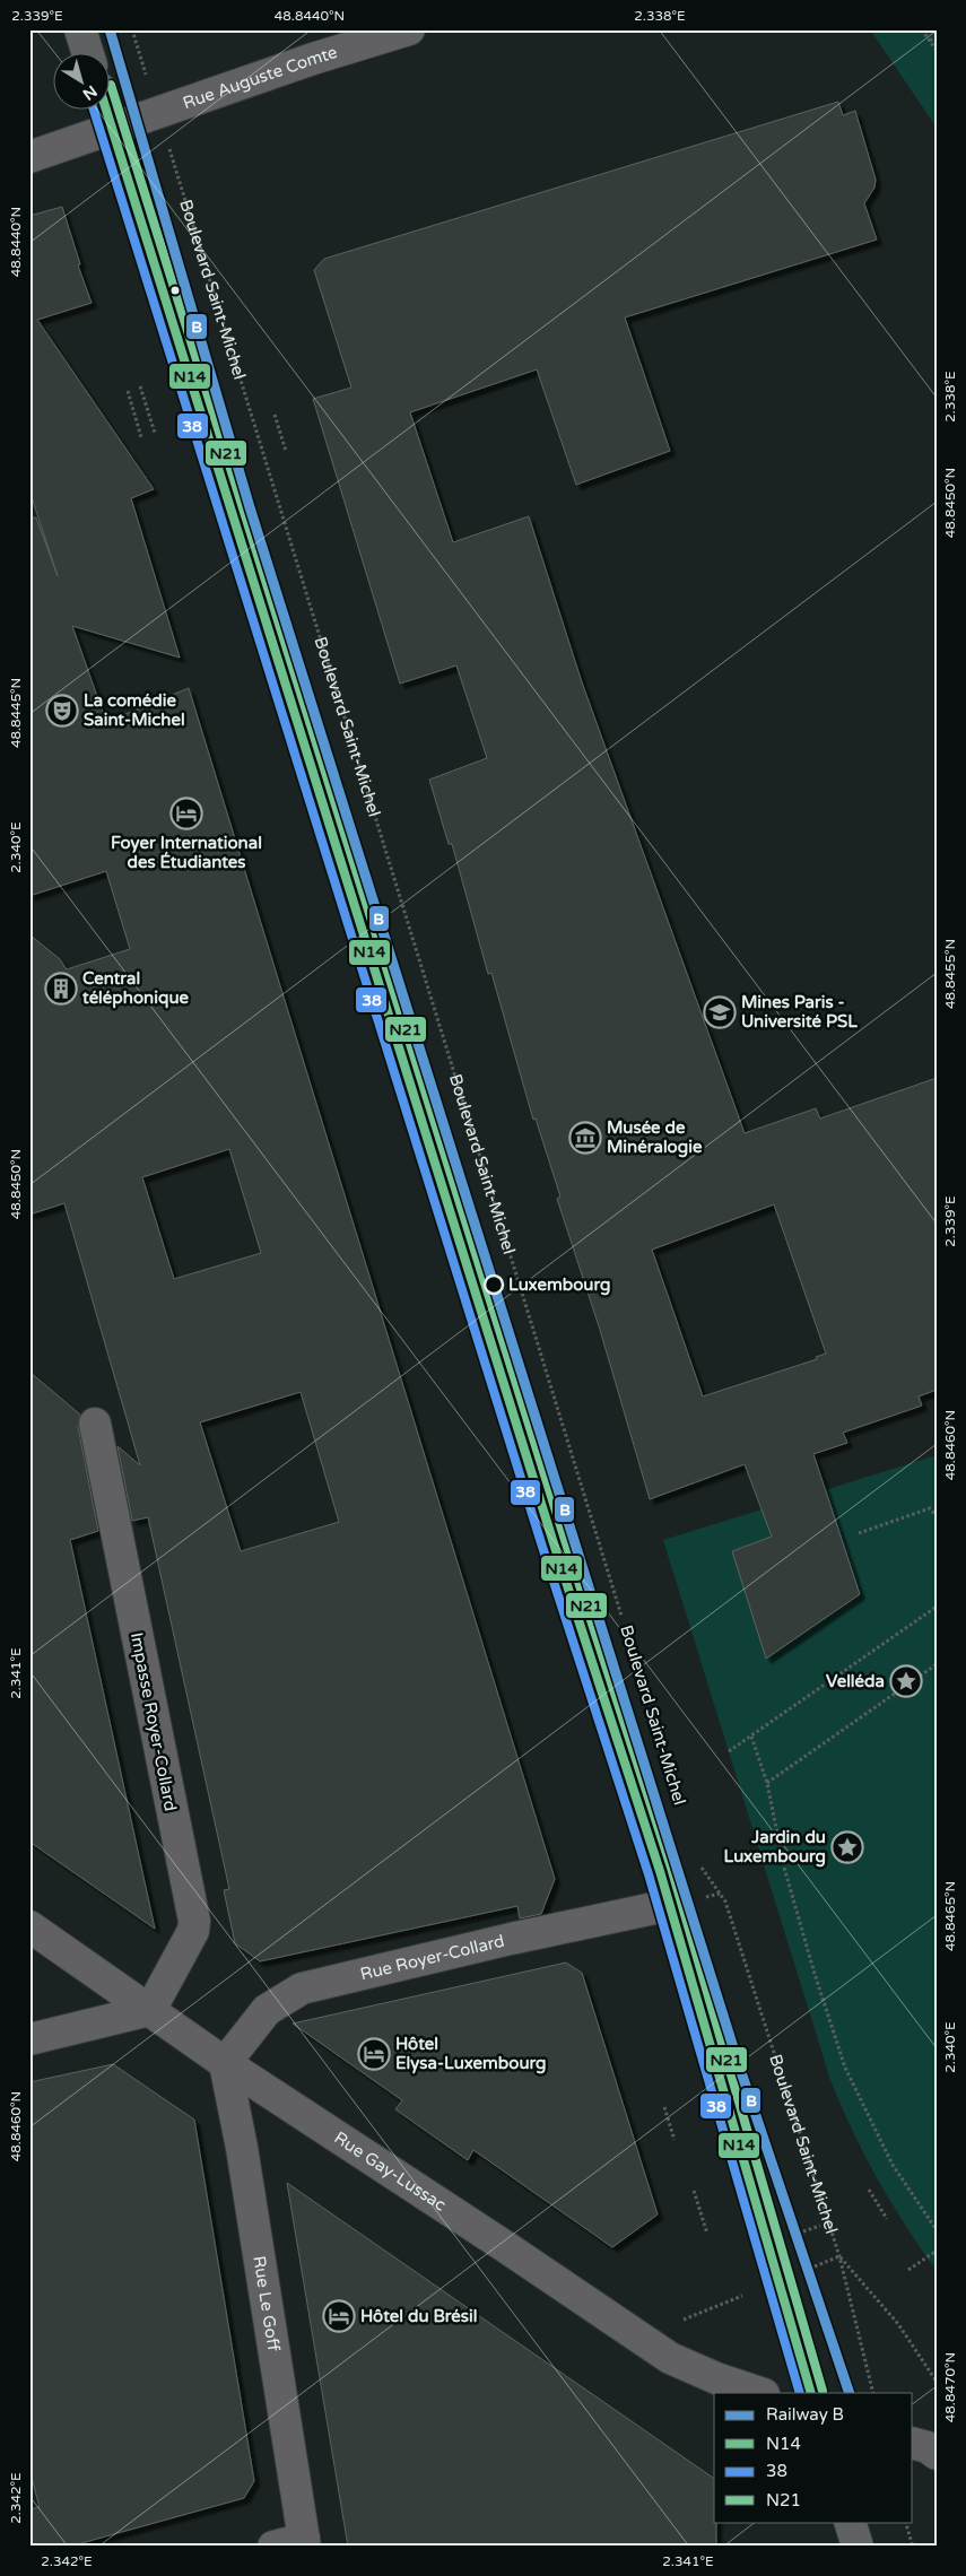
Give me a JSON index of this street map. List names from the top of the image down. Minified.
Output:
{"streets":{"street":["Rue Auguste Comte","Impasse Royer-Collard","Rue Royer-Collard","Rue Gay-Lussac","Rue Le Goff"],"path":["Boulevard Saint-Michel"]},"crossings":[["Impasse Royer-Collard","Rue Gay-Lussac"],["Rue Royer-Collard","Rue Gay-Lussac"],["Rue Royer-Collard","Rue Le Goff"],["Rue Gay-Lussac","Rue Le Goff"]],"places":{"theatre":["La comédie Saint-Michel"],"hotel":["Foyer International des Étudiantes","Hôtel Elysa-Luxembourg","Hôtel du Brésil"],"building":["Central téléphonique"],"school or university":["Mines Paris - Université PSL"],"museum":["Musée de Minéralogie"],"other":["Luxembourg"],"place":["Velléda","Jardin du Luxembourg"]},"lines":["rail line B","transit line N21","transit line N14","transit line 38"],"legend":["Railway B","N14","38","N21"],"north":"bottom right","coordinates":["2.339°E","48.8440°N","2.338°E","48.8450°N","48.8445°N","2.340°E","48.8455°N","48.8460°N","2.341°E","48.8465°N","48.8470°N","2.342°E"]}
